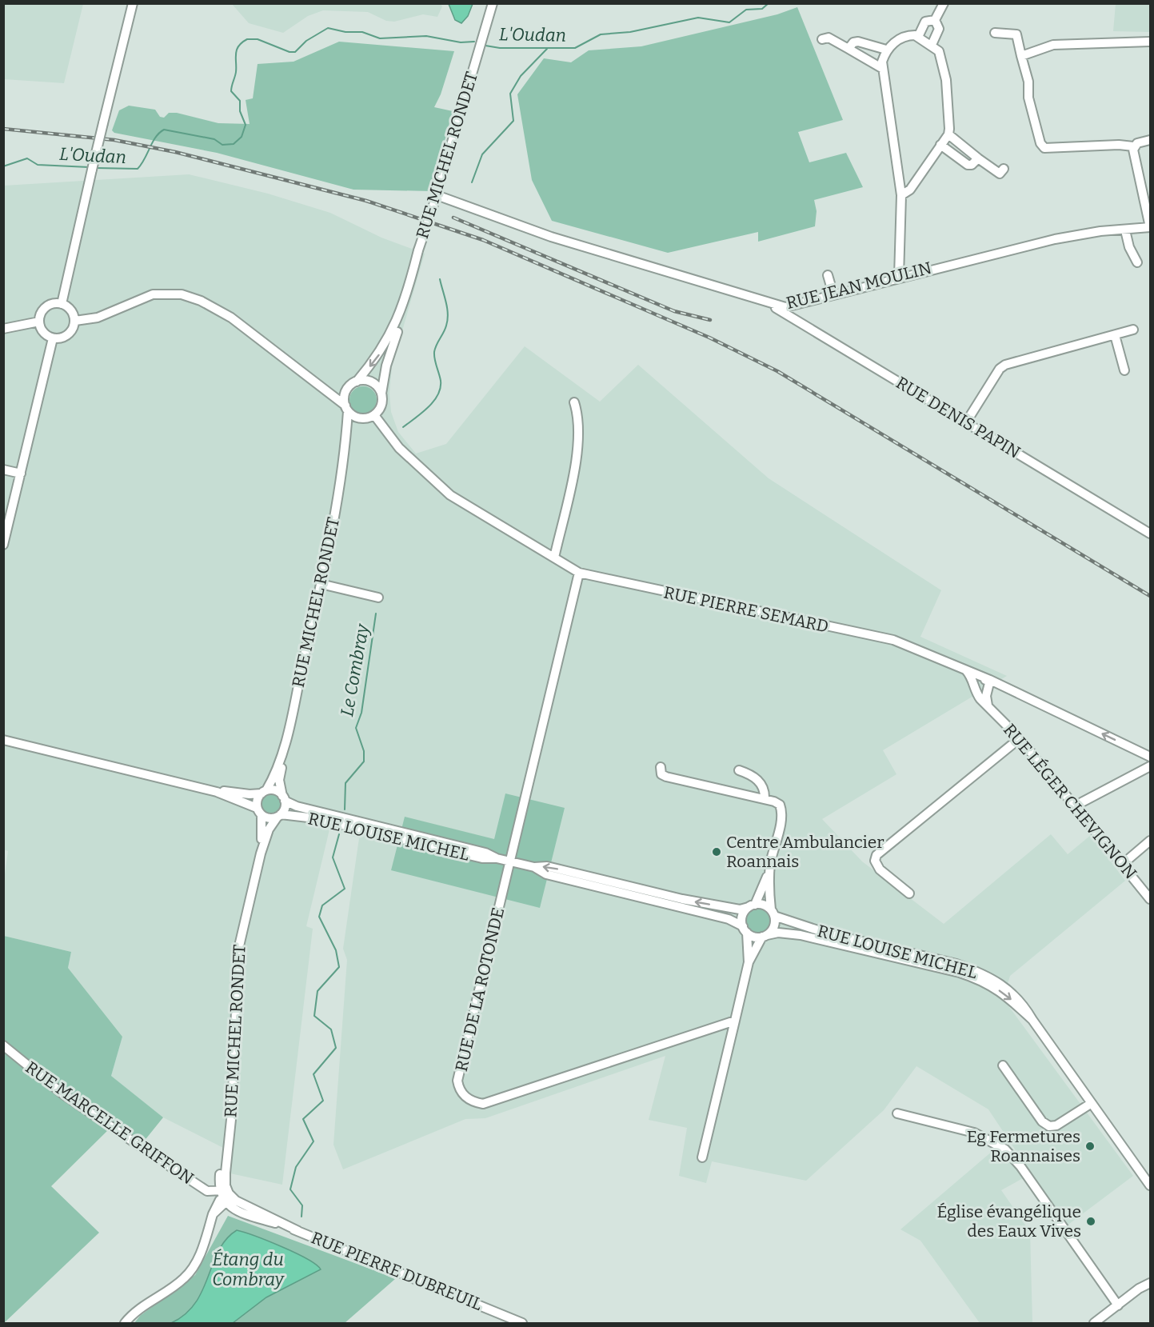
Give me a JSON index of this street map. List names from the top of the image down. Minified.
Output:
{"streets":{"street":["RUE MICHEL RONDET","RUE JEAN MOULIN","RUE DENIS PAPIN","RUE PIERRE SEMARD","RUE LÉGER CHEVIGNON","RUE LOUISE MICHEL","RUE DE LA ROTONDE","RUE MARCELLE GRIFFON","RUE PIERRE DUBREUIL"]},"crossings":[["RUE MICHEL RONDET","RUE JEAN MOULIN"],["RUE MICHEL RONDET","RUE PIERRE SEMARD"],["RUE MICHEL RONDET","RUE LOUISE MICHEL"],["RUE MICHEL RONDET","RUE MARCELLE GRIFFON"],["RUE MICHEL RONDET","RUE PIERRE DUBREUIL"],["RUE JEAN MOULIN","RUE DENIS PAPIN"],["RUE PIERRE SEMARD","RUE LÉGER CHEVIGNON"],["RUE PIERRE SEMARD","RUE DE LA ROTONDE"],["RUE LOUISE MICHEL","RUE DE LA ROTONDE"],["RUE MARCELLE GRIFFON","RUE PIERRE DUBREUIL"]],"water":["L'Oudan","Le Combray","Étang du Combray"],"places":["Centre Ambulancier Roannais","Eg Fermetures Roannaises","Église évangélique des Eaux Vives"]}
